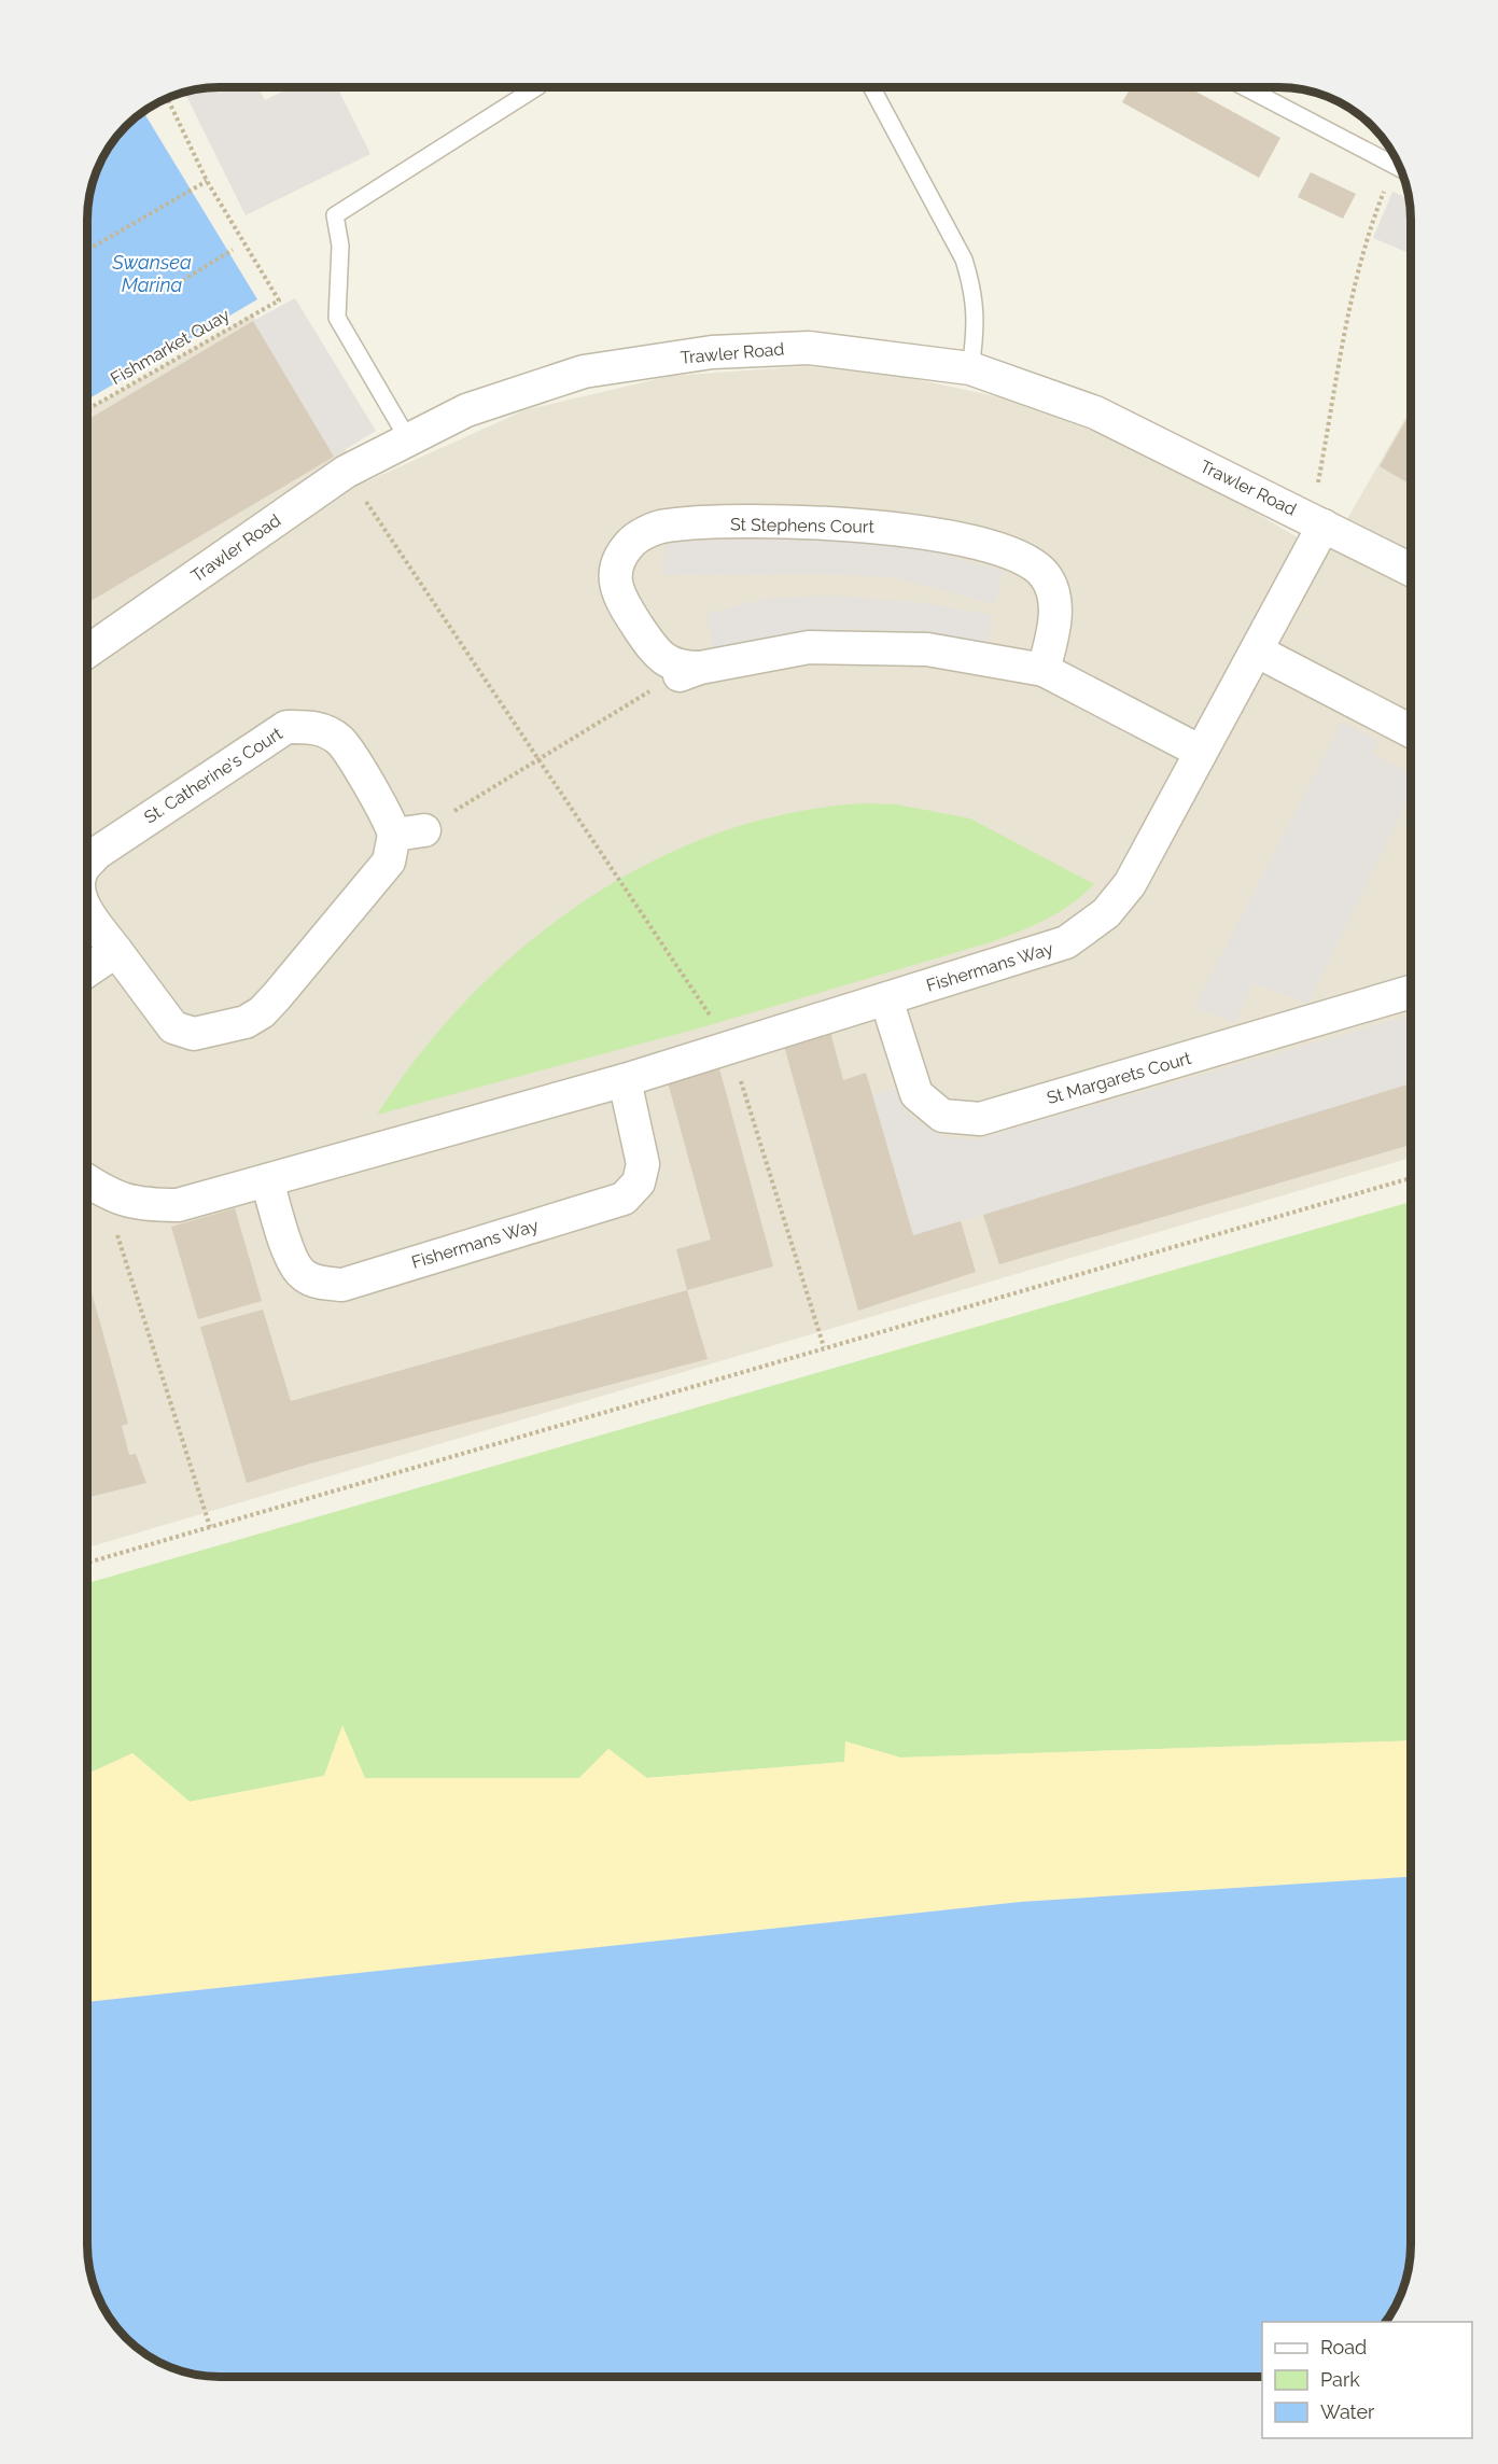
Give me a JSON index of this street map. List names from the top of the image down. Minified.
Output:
{"streets":{"street":["Trawler Road","St Stephens Court","St. Catherine's Court","Fishermans Way","St Margarets Court"],"path":["Fishmarket Quay"]},"crossings":[["Trawler Road","Fishermans Way"],["St Stephens Court","Fishermans Way"],["Fishermans Way","St Margarets Court"]],"water":["Swansea Marina"],"legend":["Road","Park","Water"]}
